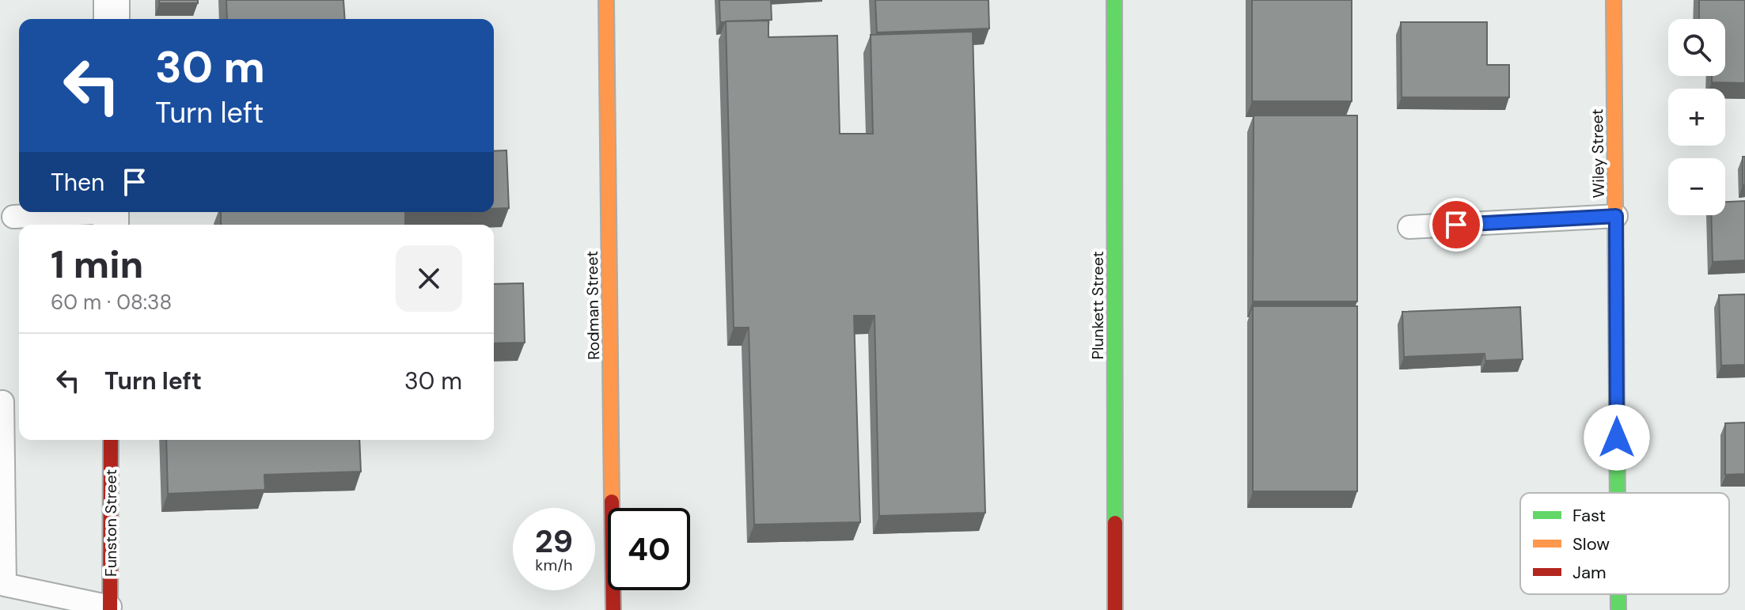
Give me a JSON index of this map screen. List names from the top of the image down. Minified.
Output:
{"streets":{"street":["Wiley Street","Rodman Street","Plunkett Street","Funston Street"]},"legend":["Fast","Slow","Jam"],"page":{"map_buttons":["+","−"],"turn":["30 m","Turn left"],"then":"Then","heading":["1 min","60 m · 08:38"],"list":[{"name":"Turn left","value":"30 m"}],"speed":"29 km/h","limit":"40"}}
